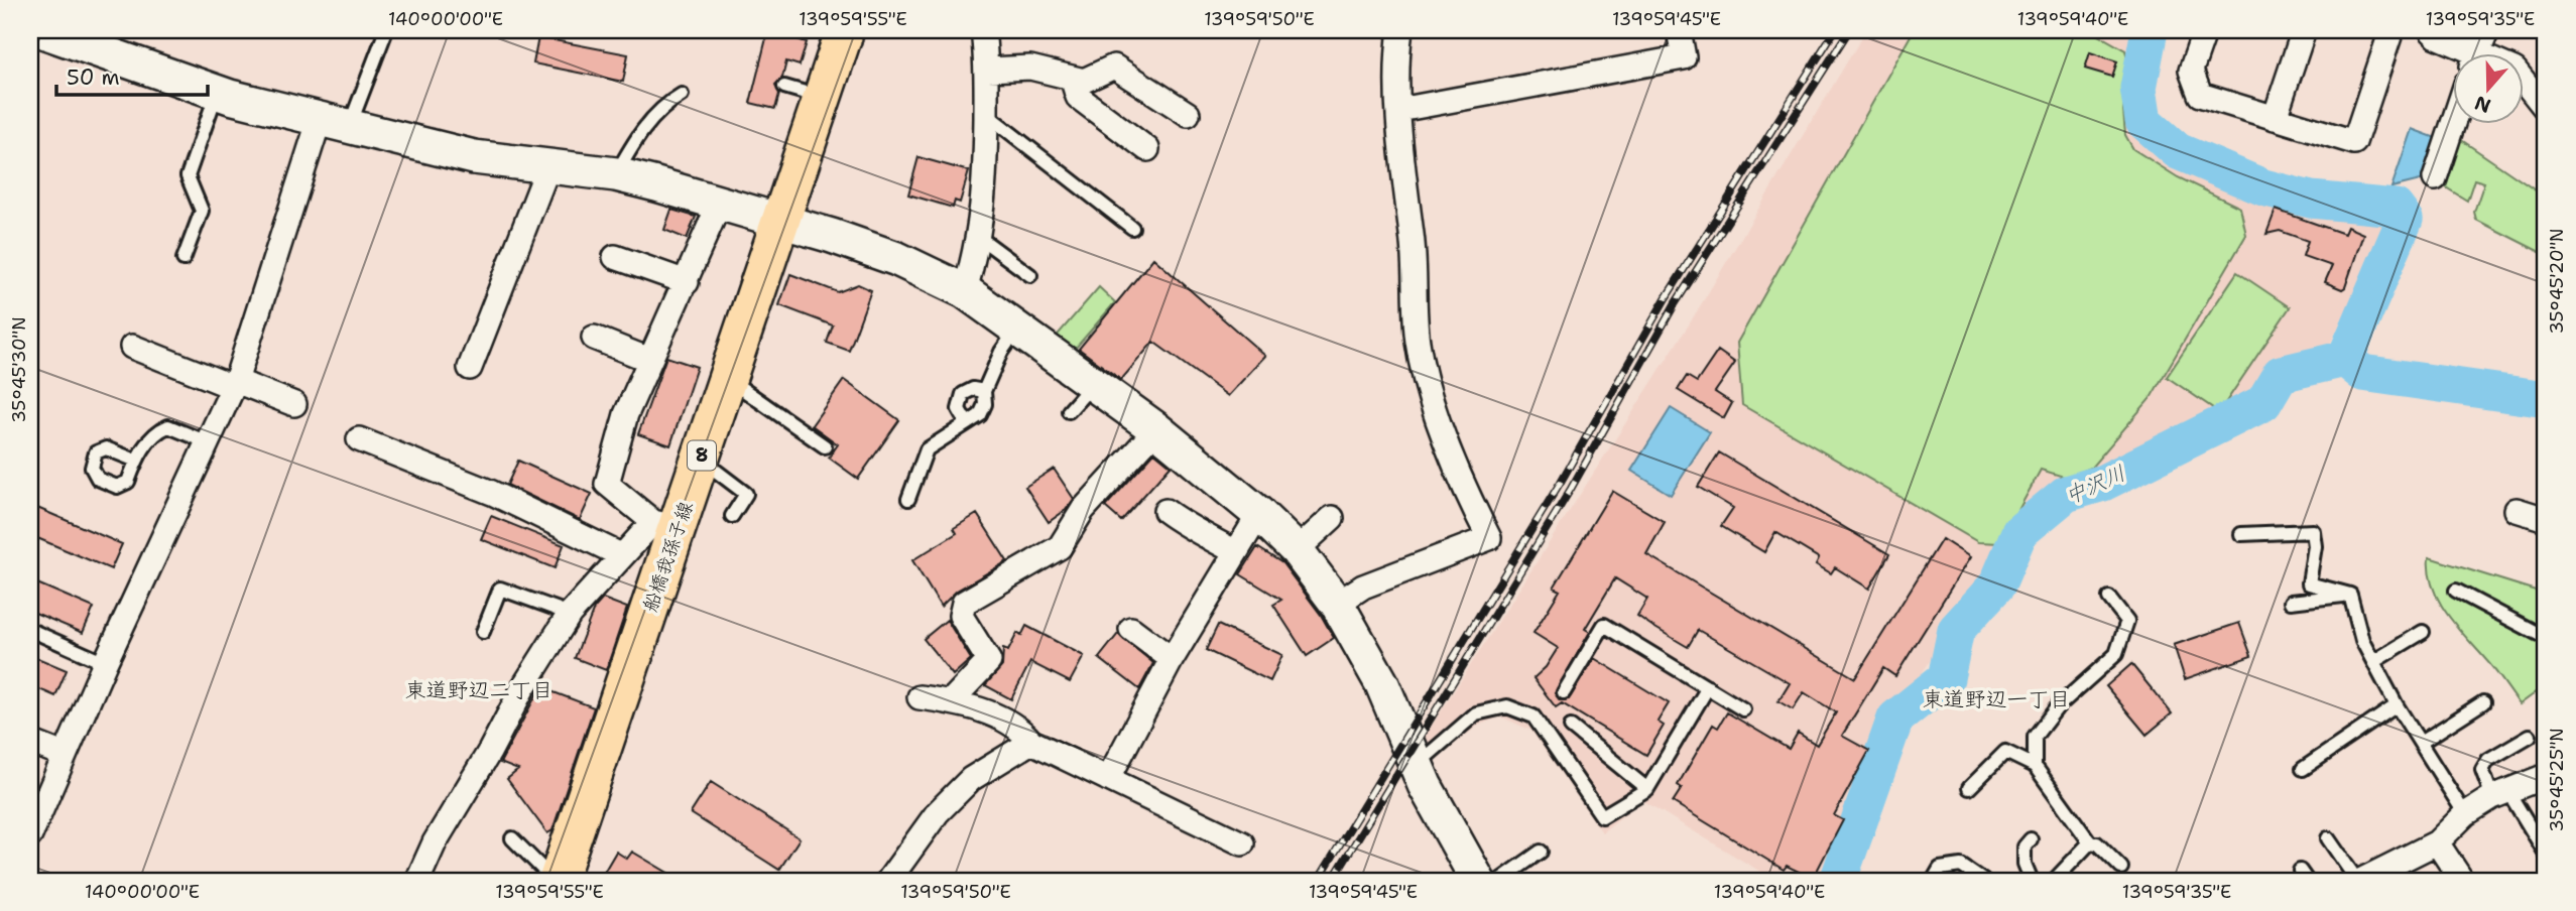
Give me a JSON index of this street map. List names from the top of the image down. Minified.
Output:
{"streets":{"main road":["8","船橋我孫子線"]},"districts":["東道野辺二丁目","東道野辺一丁目"],"water":["中沢川"],"scale_bar":"50 m","north":"bottom","coordinates":["140°00'00\"E","139°59'55\"E","139°59'50\"E","139°59'45\"E","139°59'40\"E","139°59'35\"E","35°45'20\"N","35°45'30\"N","35°45'25\"N"]}
